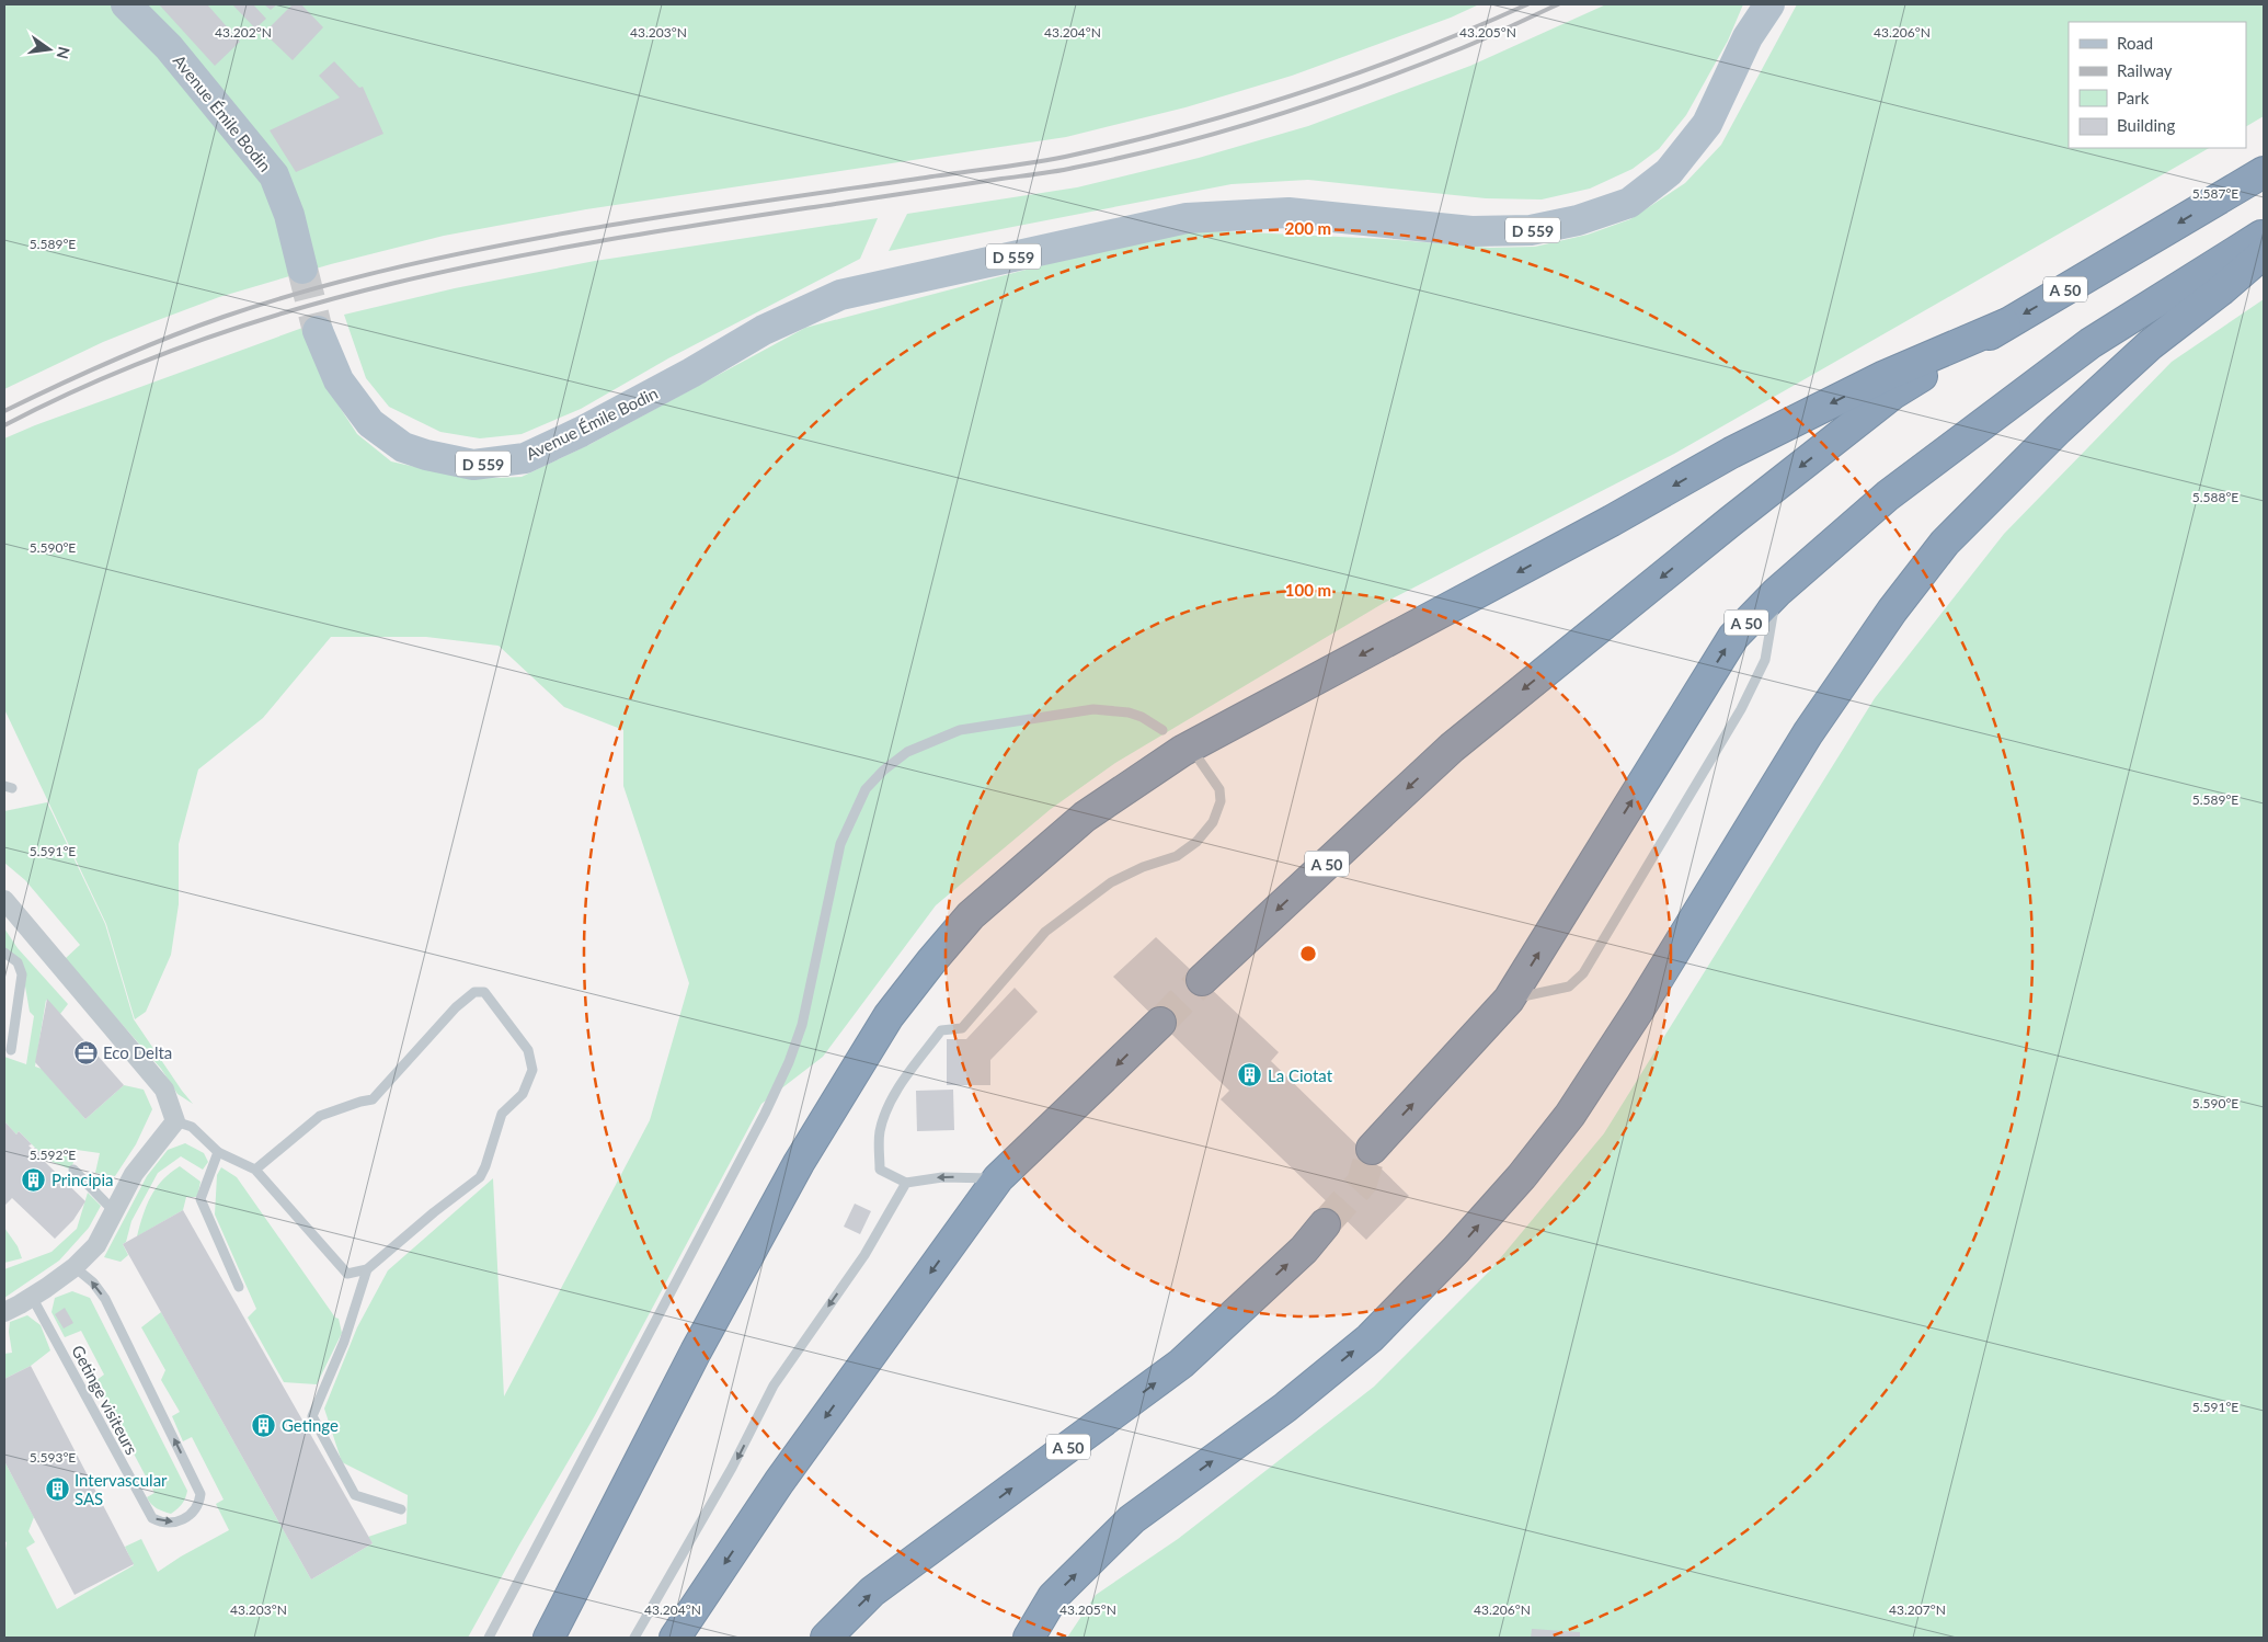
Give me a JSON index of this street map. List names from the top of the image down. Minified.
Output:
{"streets":{"highway":["A 50"],"main road":["Avenue Émile Bodin","D 559"],"lane":["Getinge visiteurs"]},"places":{"office":["Eco Delta"],"building":["La Ciotat","Principia","Getinge","Intervascular SAS"]},"legend":["Road","Railway","Park","Building"],"north":"right","coordinates":["43.202°N","43.203°N","43.204°N","43.205°N","43.206°N","5.587°E","5.589°E","5.588°E","5.590°E","5.591°E","5.592°E","5.593°E","43.207°N"],"rings":["200 m","100 m"]}
